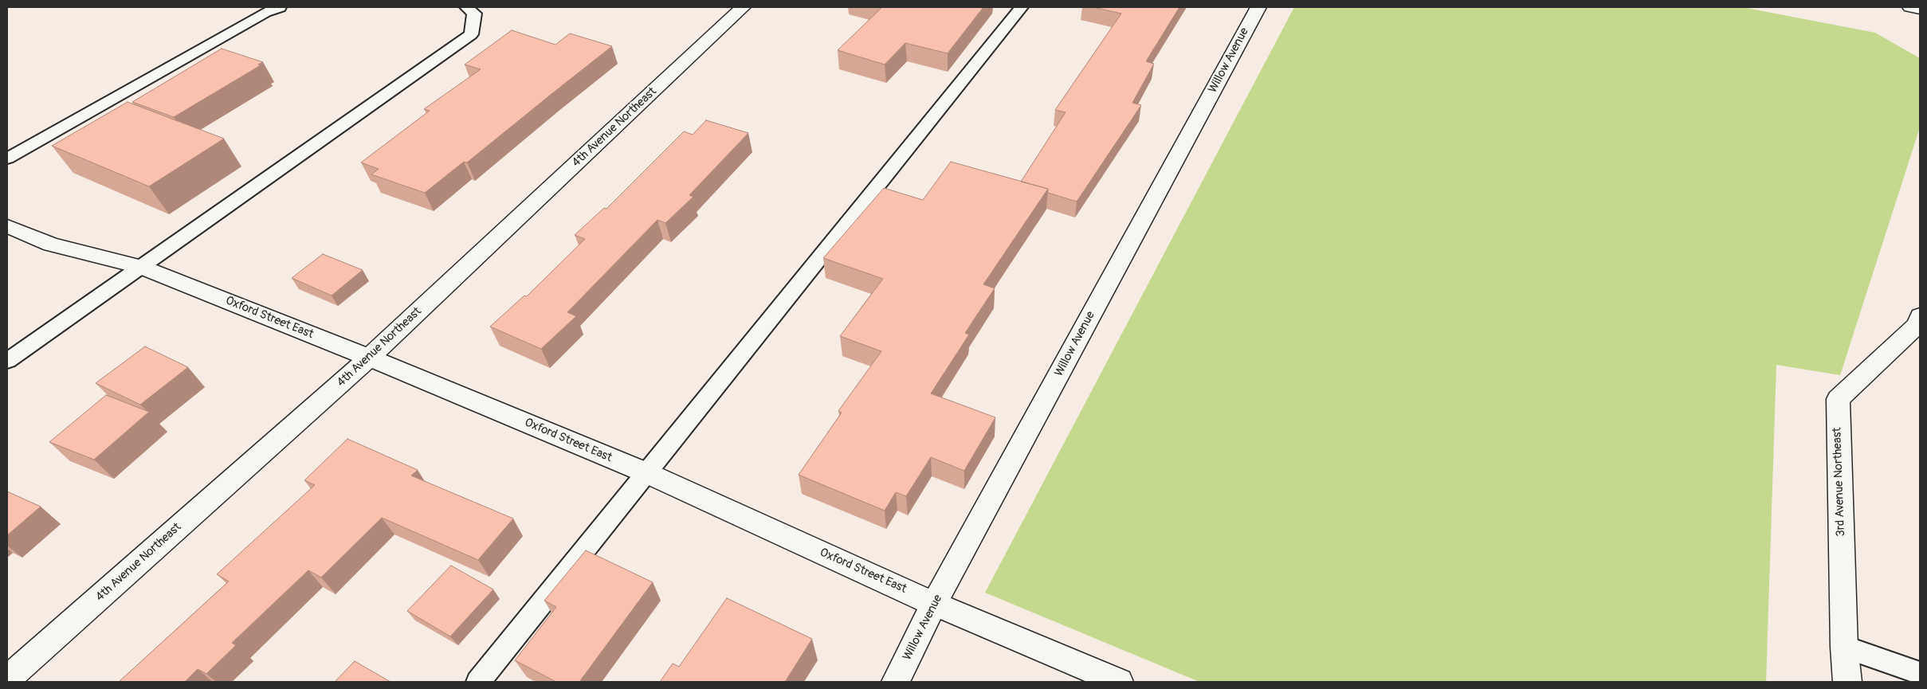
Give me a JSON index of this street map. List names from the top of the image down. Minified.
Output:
{"streets":{"street":["Willow Avenue","4th Avenue Northeast","Oxford Street East","3rd Avenue Northeast"]},"crossings":[["Willow Avenue","Oxford Street East"],["4th Avenue Northeast","Oxford Street East"]]}
